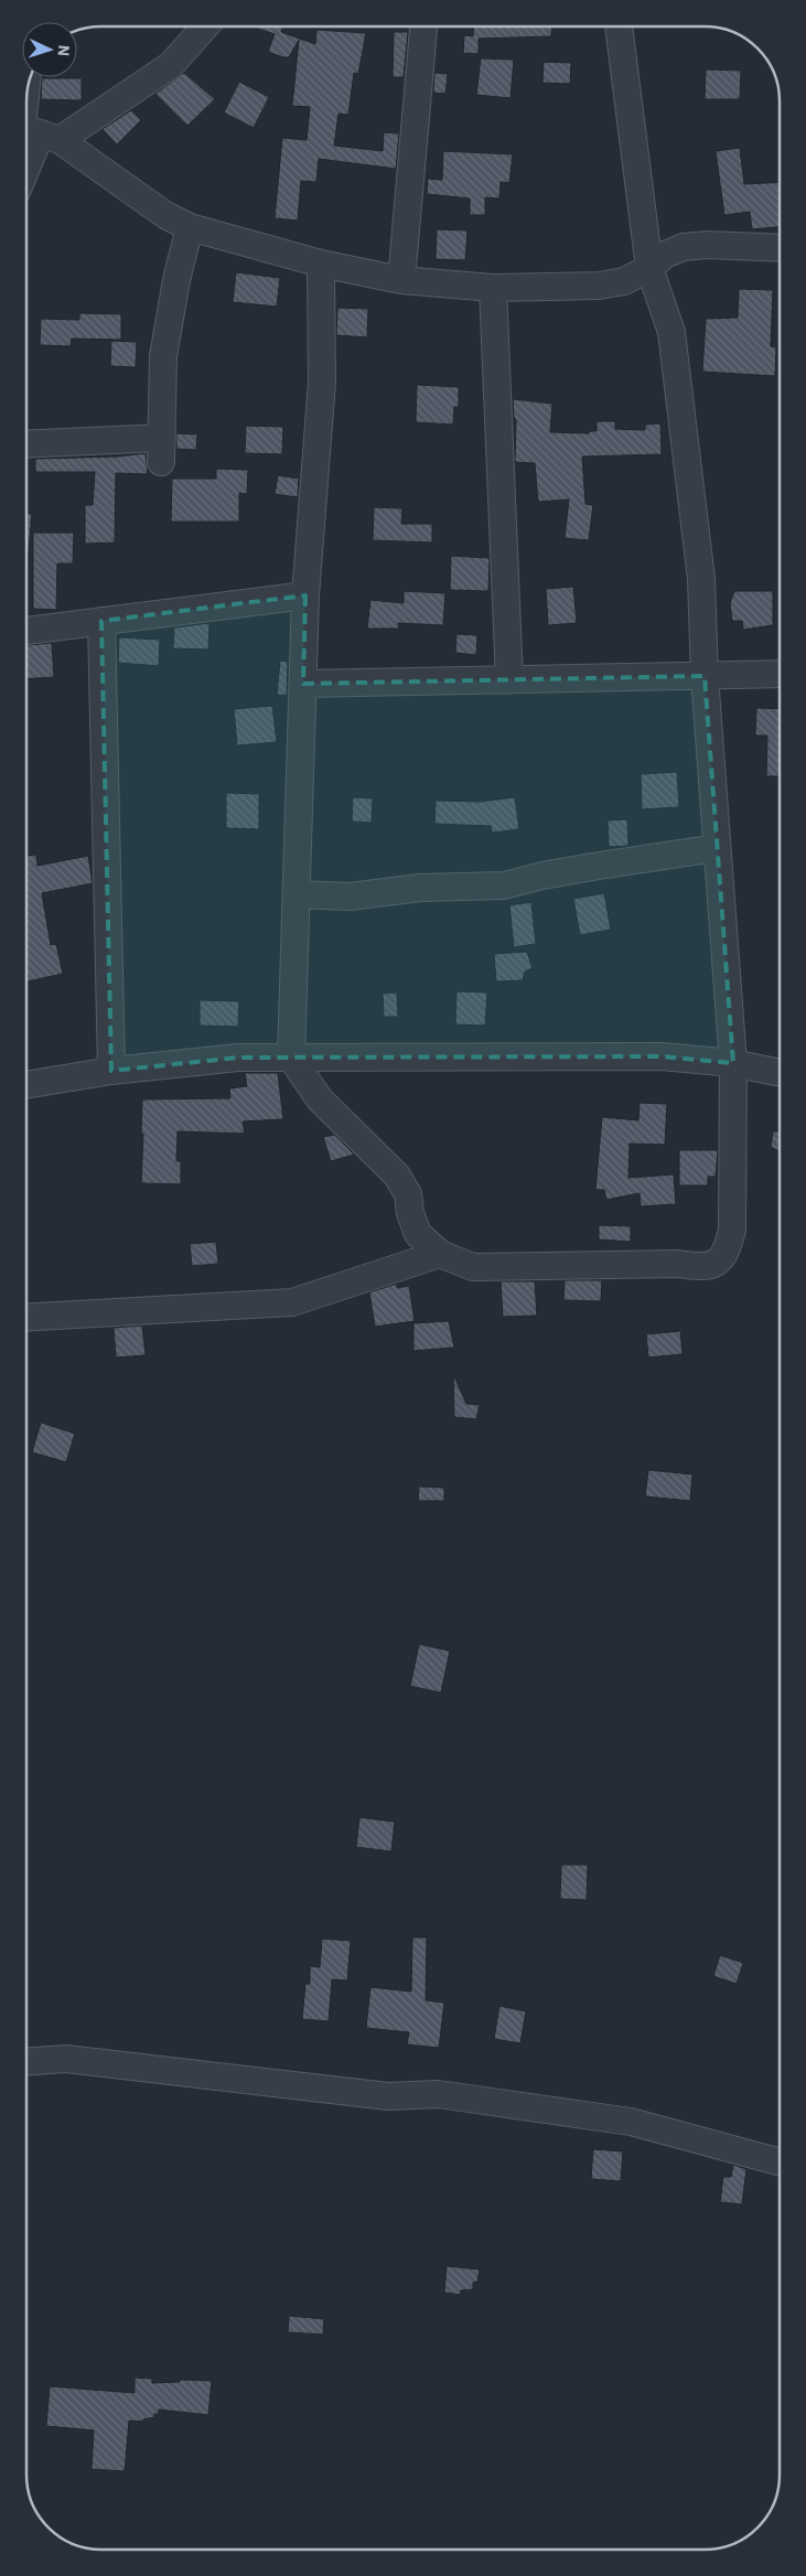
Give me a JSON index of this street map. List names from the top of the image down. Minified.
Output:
{"north":"right"}
